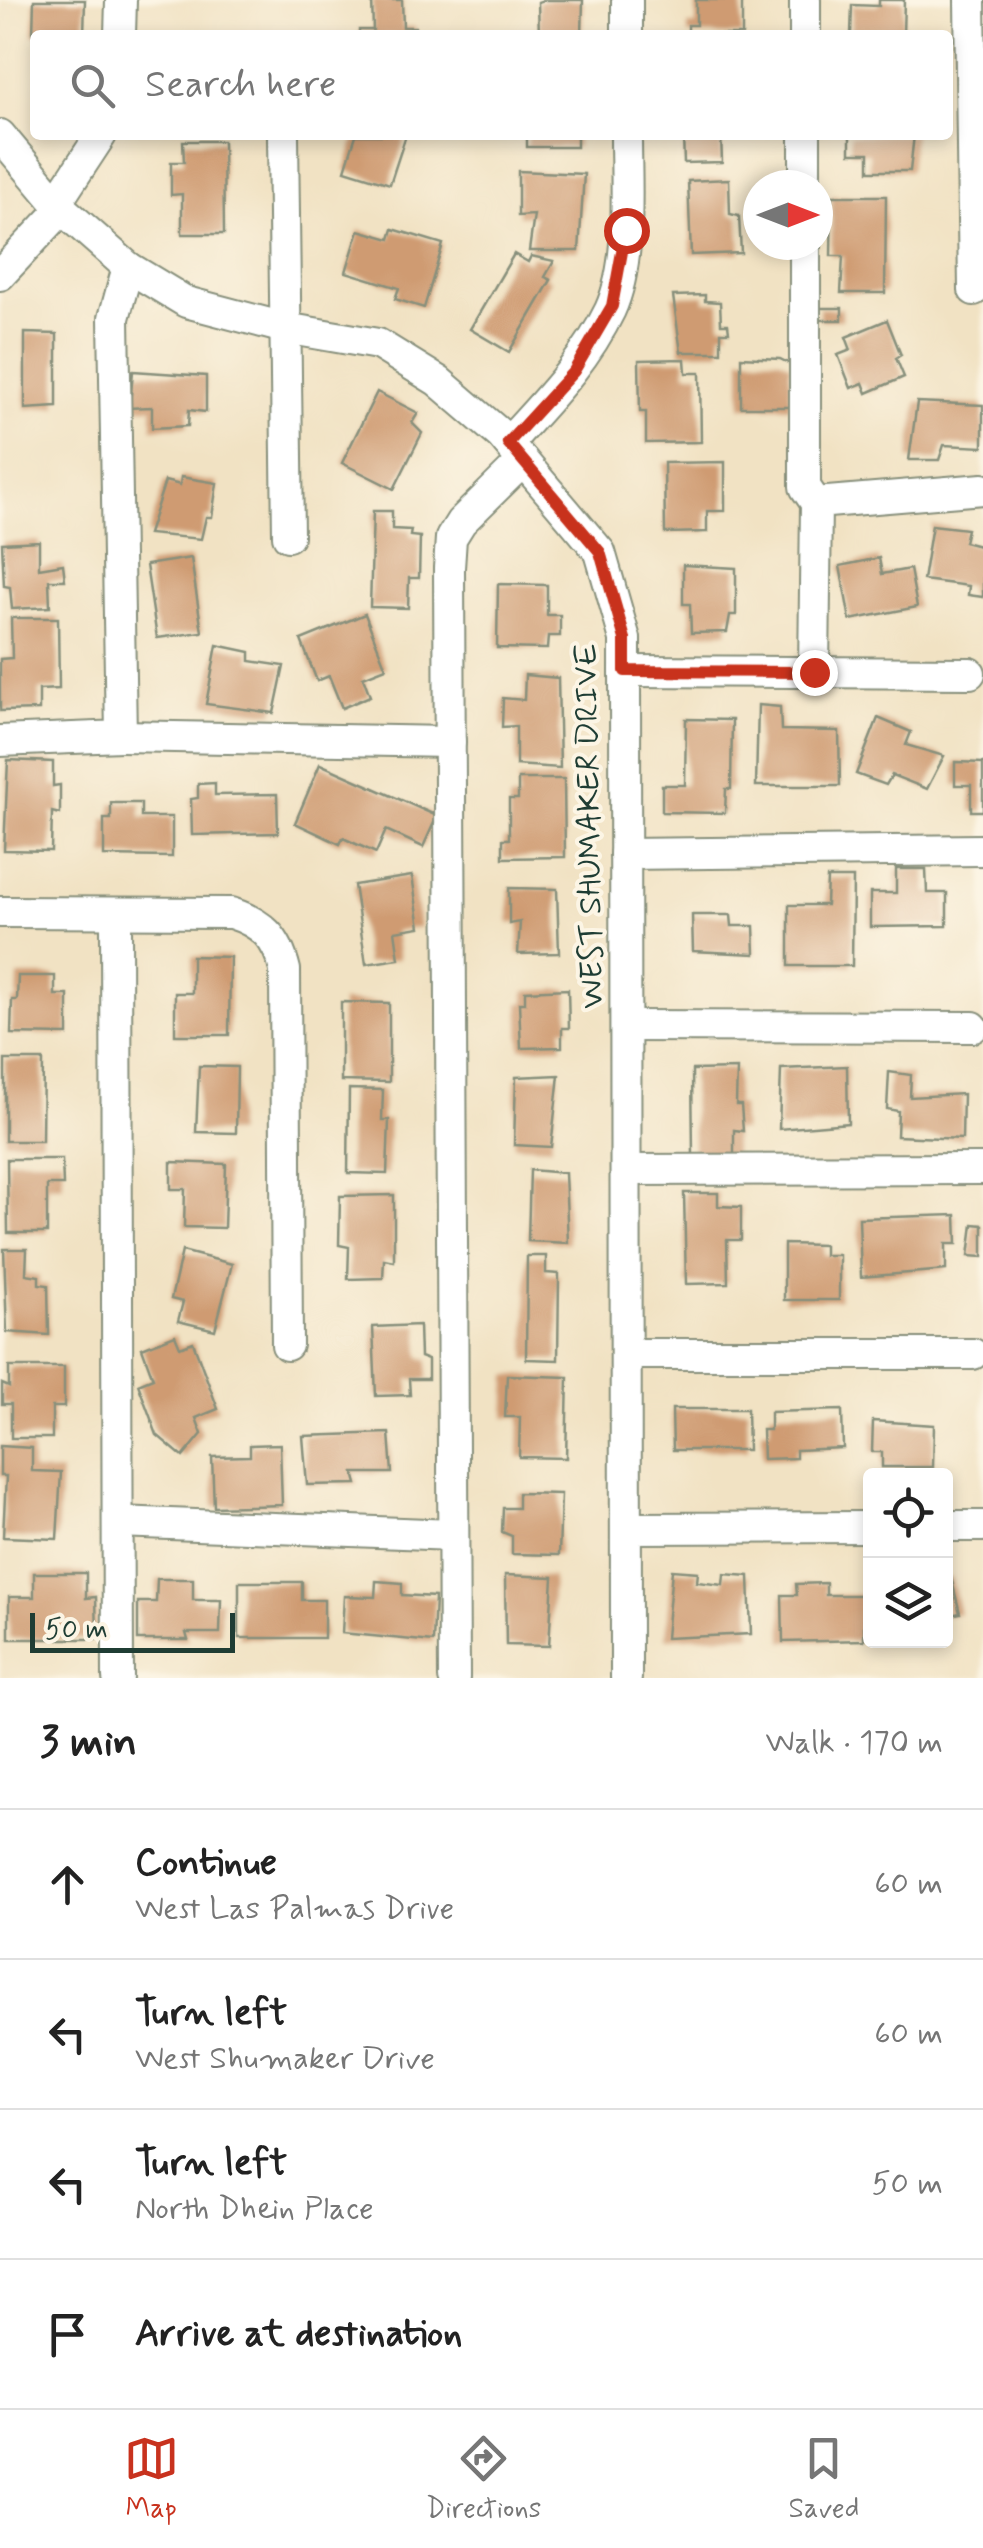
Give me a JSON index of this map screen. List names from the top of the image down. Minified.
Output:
{"streets":{"street":["WEST SHUMAKER DRIVE"]},"scale_bar":"50 m","north":"right","page":{"search":"Search here","scale":"50 m","heading":["3 min","Walk · 170 m"],"list":[["Continue","West Las Palmas Drive","60 m"],["Turn left","West Shumaker Drive","60 m"],["Turn left","North Dhein Place","50 m"],"Arrive at destination"],"nav":["Map","Directions","Saved"]}}
